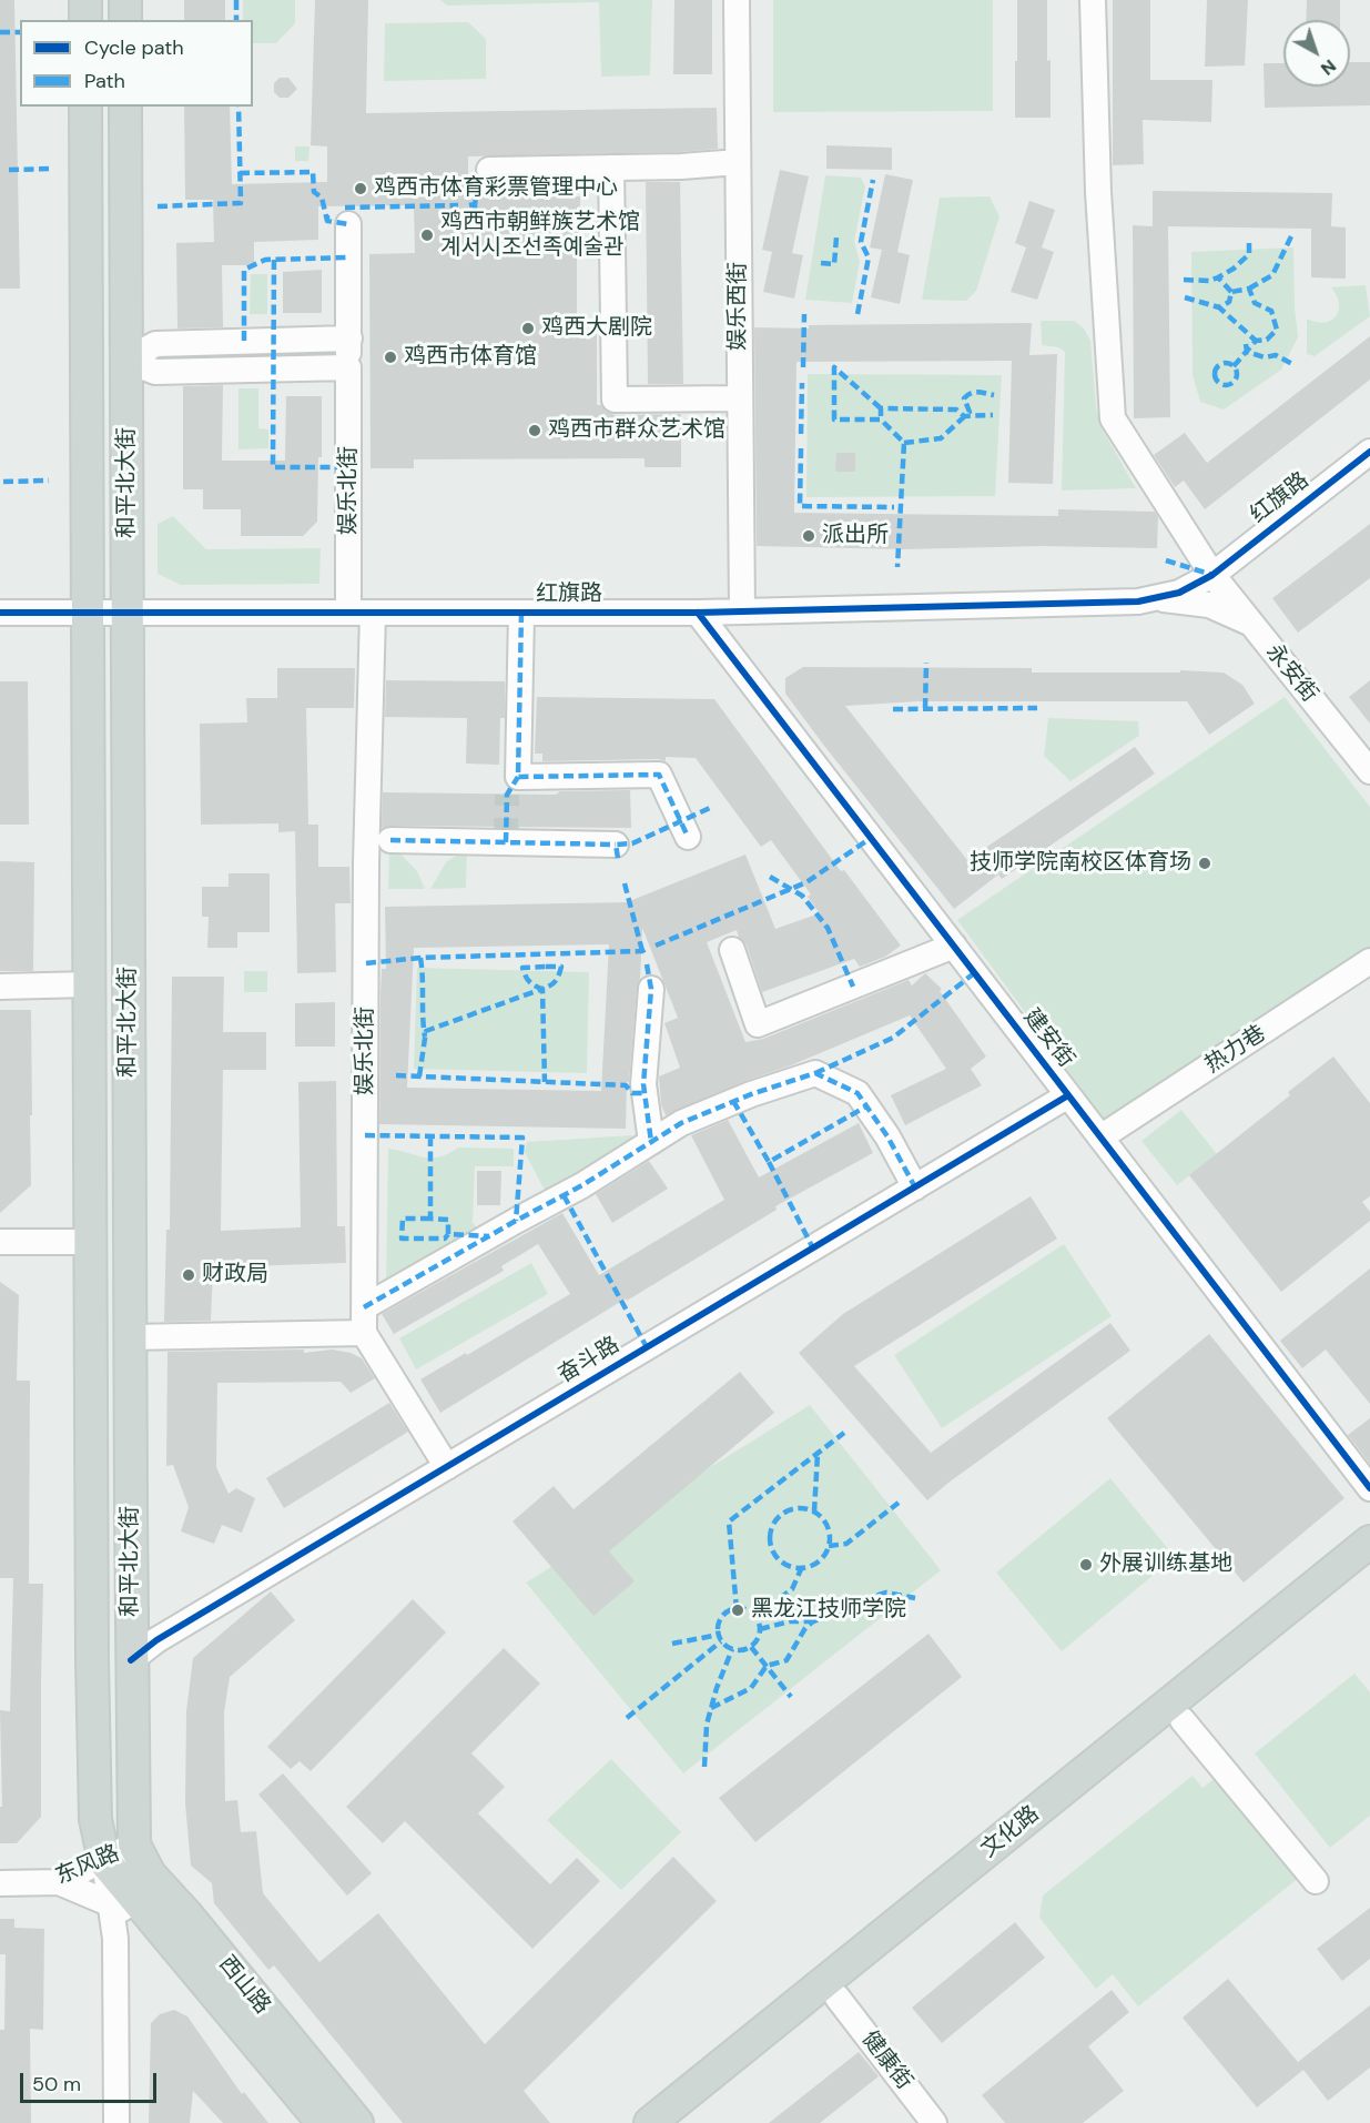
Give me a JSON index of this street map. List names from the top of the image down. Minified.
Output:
{"streets":{"main road":["和平北大街","文化路","西山路"],"street":["娱乐西街","娱乐北街","红旗路","永安街","建安街","热力巷","奋斗路","东风路","健康街"]},"crossings":[["娱乐西街","红旗路"],["和平北大街","红旗路"],["和平北大街","奋斗路"],["和平北大街","东风路"],["和平北大街","西山路"],["娱乐北街","红旗路"],["红旗路","永安街"],["红旗路","建安街"],["建安街","热力巷"],["建安街","奋斗路"],["文化路","健康街"],["东风路","西山路"]],"places":["鸡西市体育彩票管理中心","鸡西市朝鲜族艺术馆 계서시조선족예술관","鸡西大剧院","鸡西市体育馆","鸡西市群众艺术馆","派出所","技师学院南校区体育场","财政局","外展训练基地","黑龙江技师学院"],"legend":["Cycle path","Path"],"scale_bar":"50 m","north":"bottom right"}
